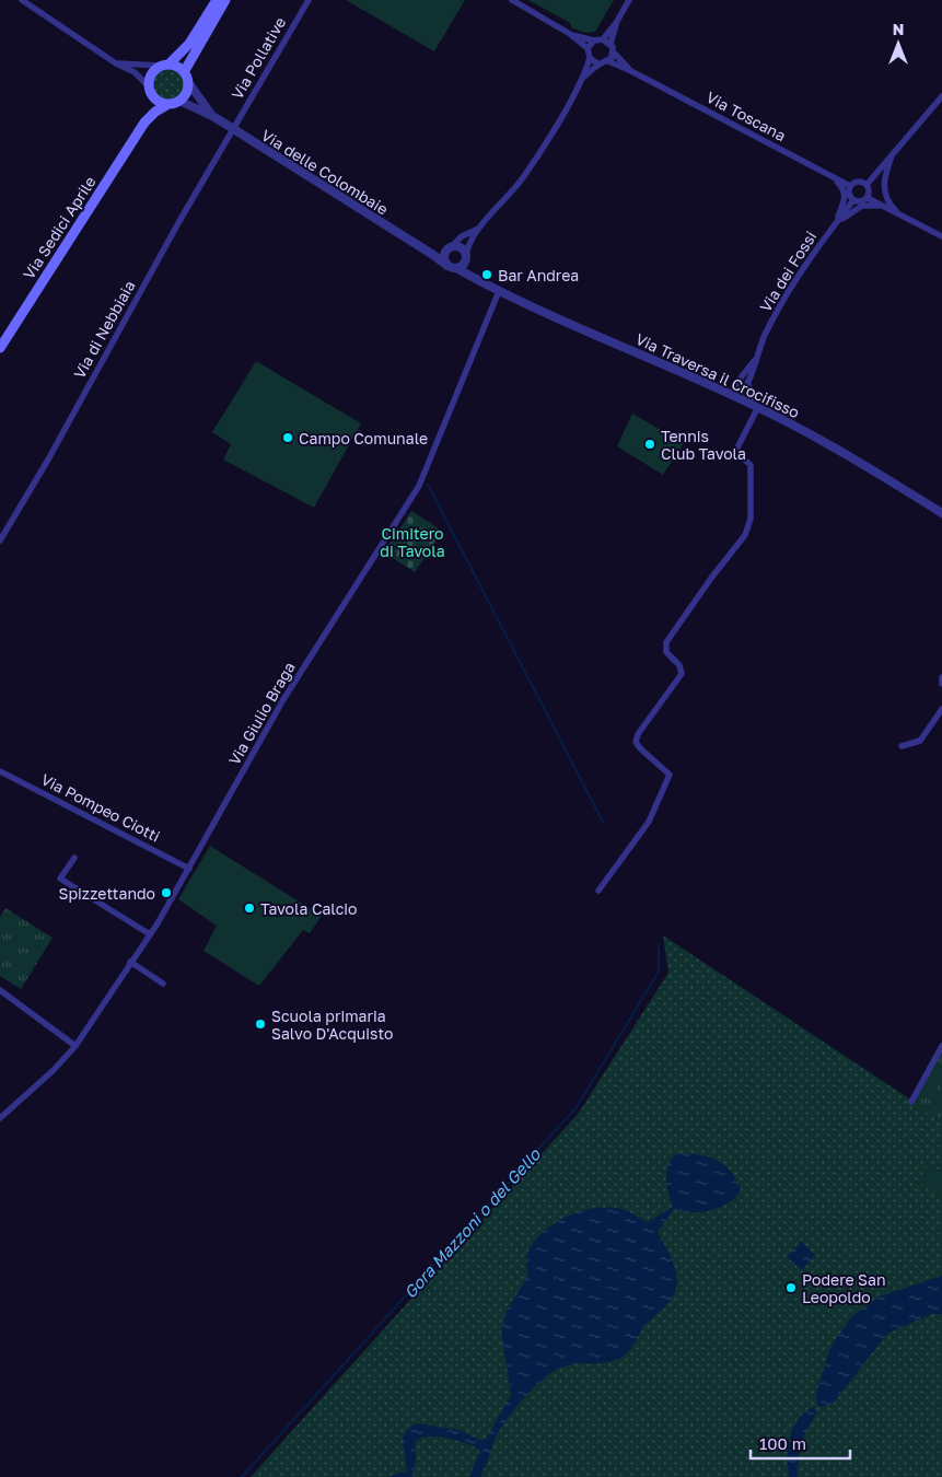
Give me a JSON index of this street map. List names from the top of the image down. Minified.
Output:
{"streets":{"main road":["Via Sedici Aprile"],"street":["Via Pollative","Via Toscana","Via delle Colombaie","Via dei Fossi","Via di Nebbiaia","Via Traversa il Crocifisso","Via Giulio Braga","Via Pompeo Ciotti"]},"crossings":[["Via Pollative","Via delle Colombaie"],["Via Pollative","Via di Nebbiaia"],["Via Toscana","Via dei Fossi"],["Via delle Colombaie","Via di Nebbiaia"],["Via delle Colombaie","Via Traversa il Crocifisso"],["Via dei Fossi","Via Traversa il Crocifisso"],["Via Traversa il Crocifisso","Via Giulio Braga"],["Via Giulio Braga","Via Pompeo Ciotti"]],"water":["Gora Mazzoni o del Gello"],"parks":["Cimitero di Tavola"],"places":["Bar Andrea","Campo Comunale","Tennis Club Tavola","Spizzettando","Tavola Calcio","Scuola primaria Salvo D'Acquisto","Podere San Leopoldo"],"scale_bar":"100 m","north":"top"}
